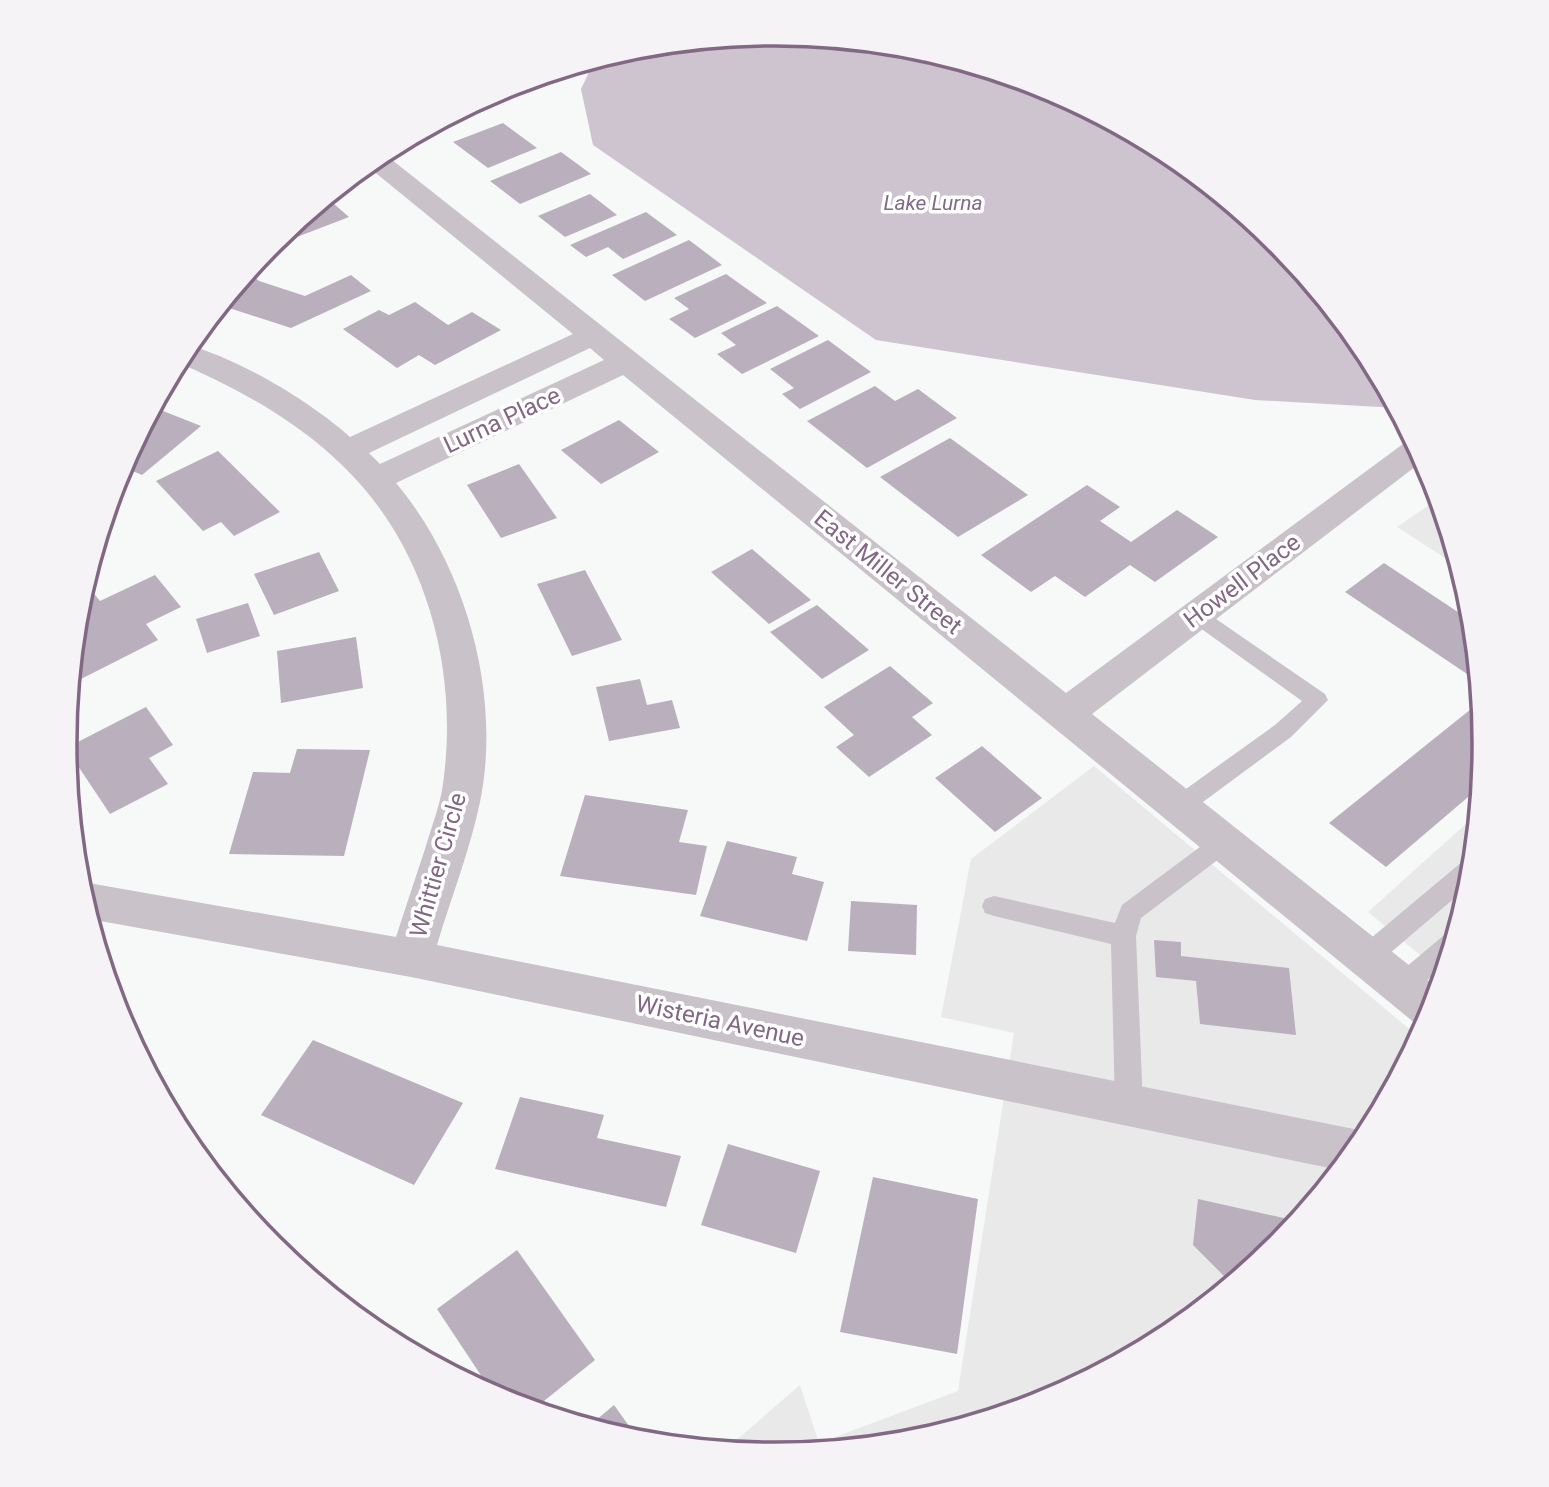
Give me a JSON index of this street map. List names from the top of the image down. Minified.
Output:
{"streets":{"street":["Lurna Place","East Miller Street","Howell Place","Whittier Circle","Wisteria Avenue"]},"crossings":[["Lurna Place","East Miller Street"],["Lurna Place","Whittier Circle"],["East Miller Street","Howell Place"],["Whittier Circle","Wisteria Avenue"]],"water":["Lake Lurna"]}
